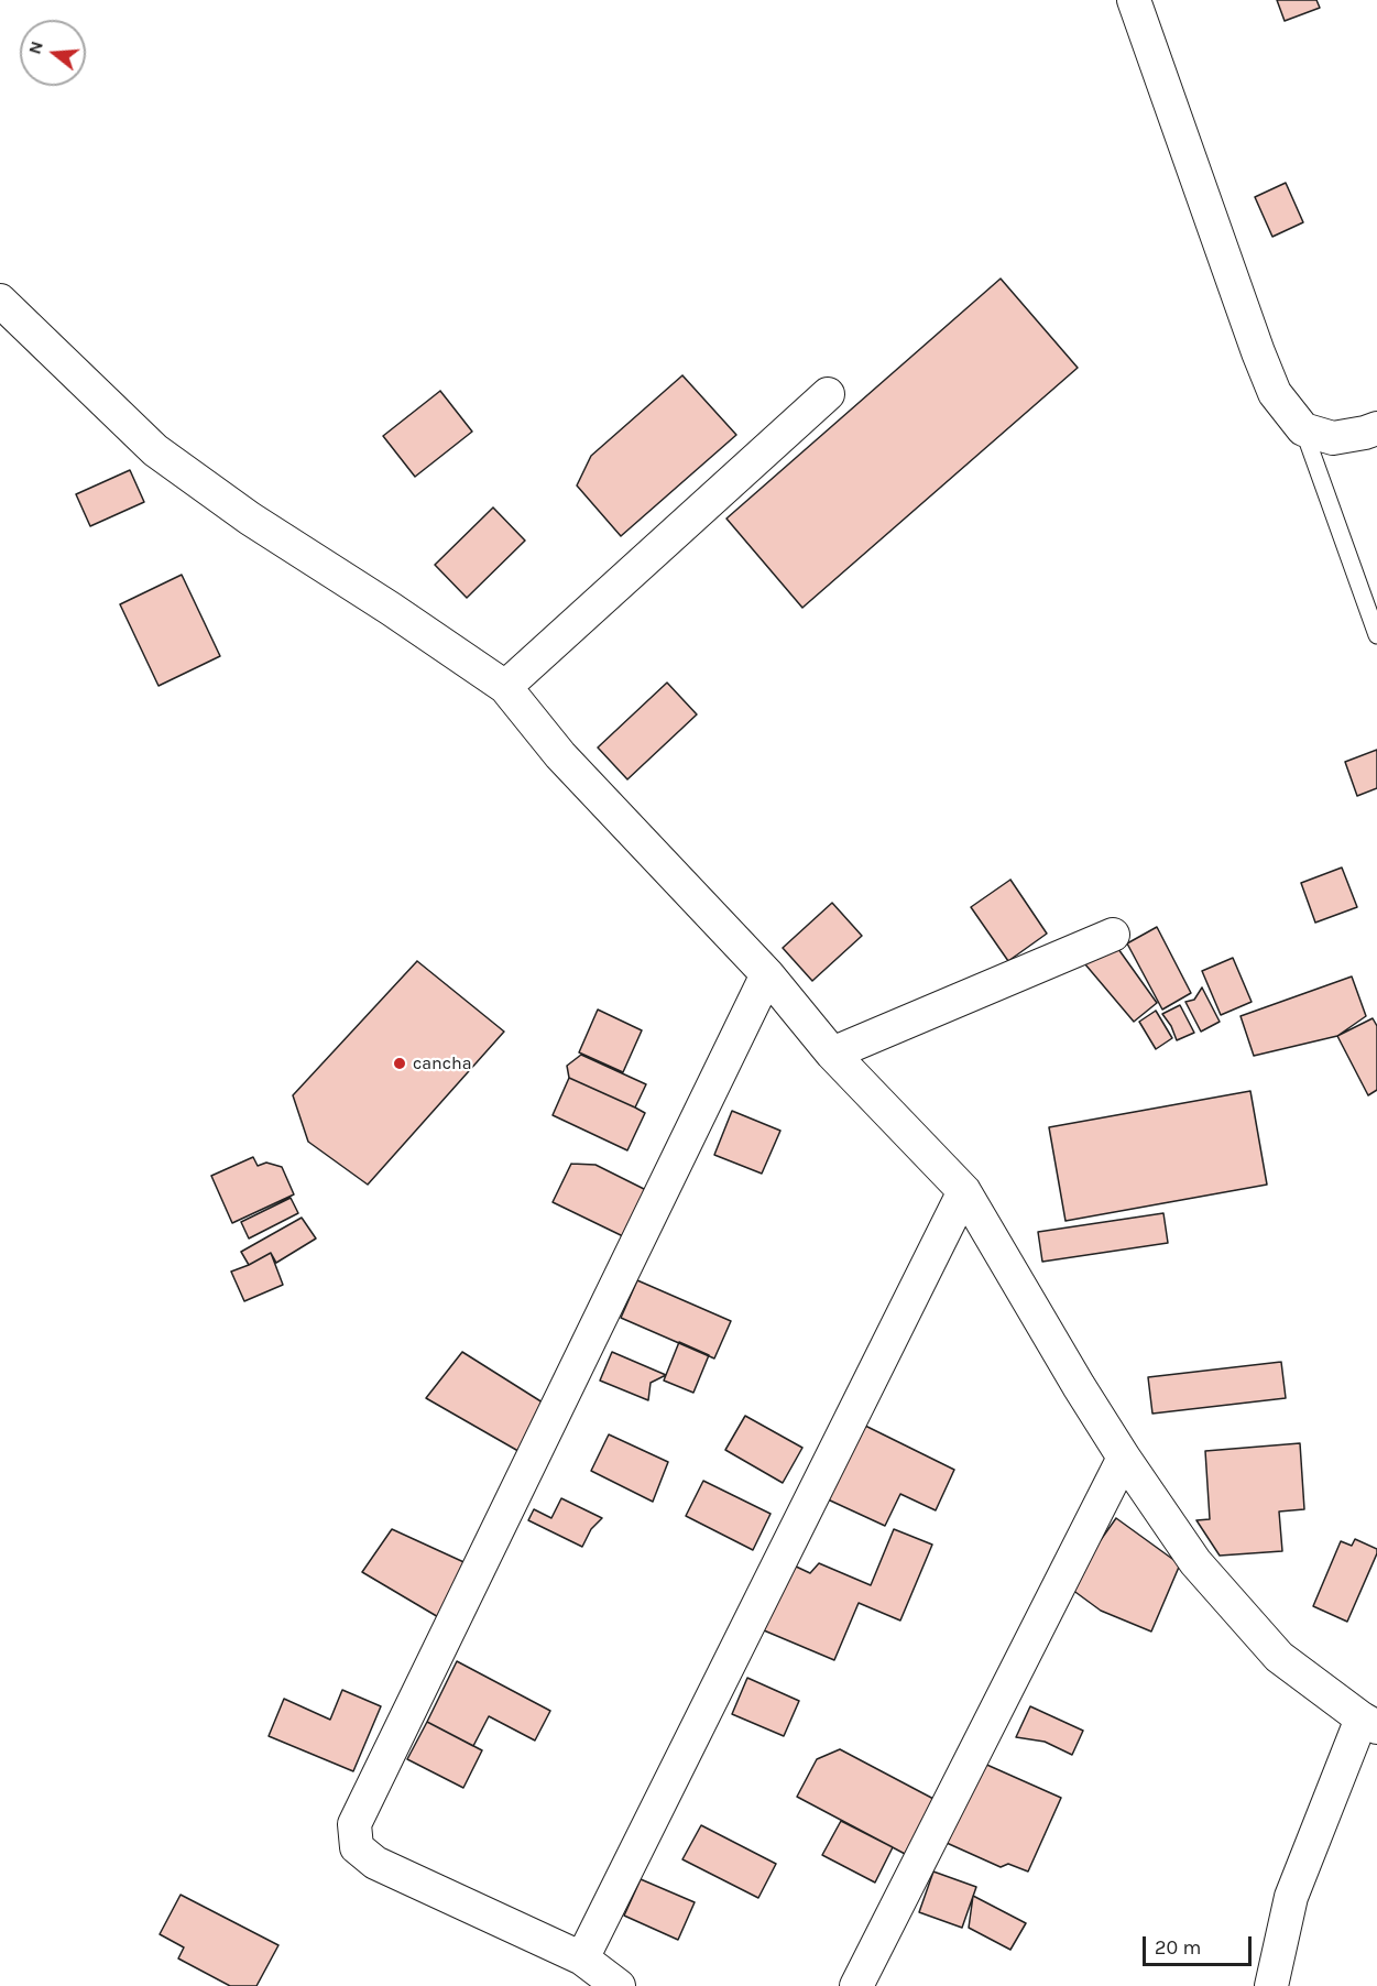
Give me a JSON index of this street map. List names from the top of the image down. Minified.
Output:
{"places":["cancha"],"scale_bar":"20 m","north":"left"}
